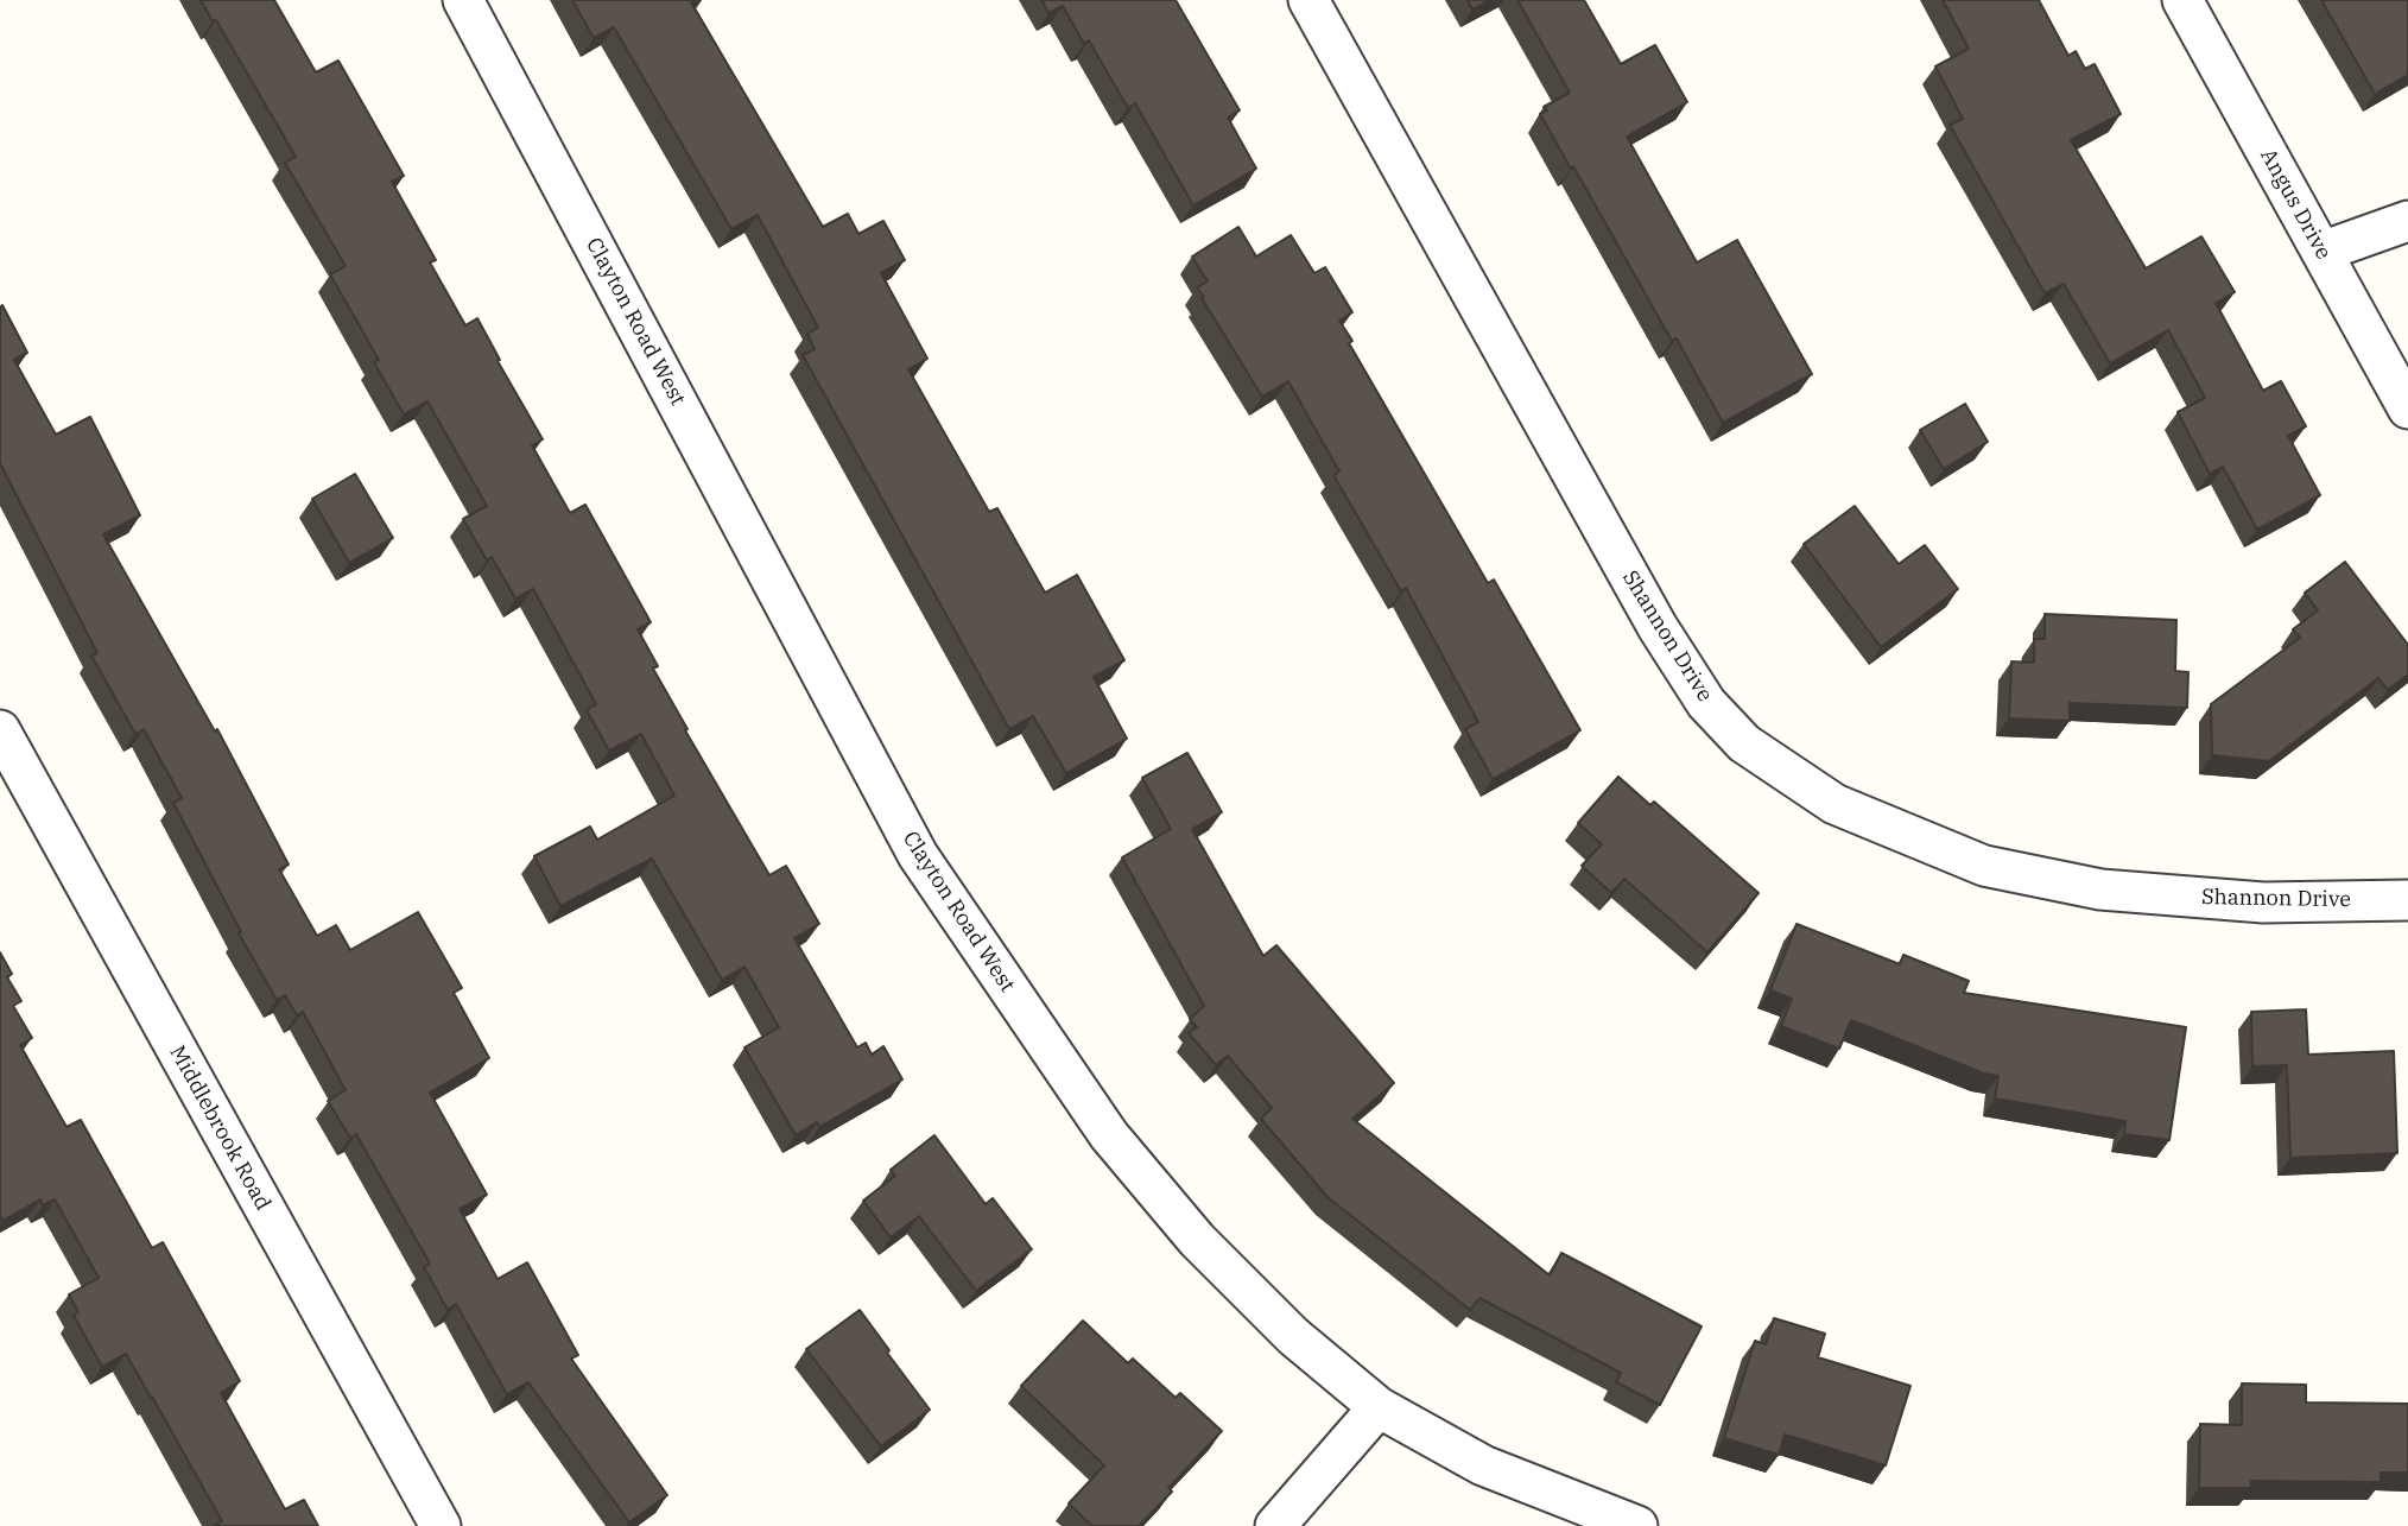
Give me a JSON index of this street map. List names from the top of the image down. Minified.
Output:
{"streets":{"street":["Angus Drive","Clayton Road West","Shannon Drive","Middlebrook Road"]}}
